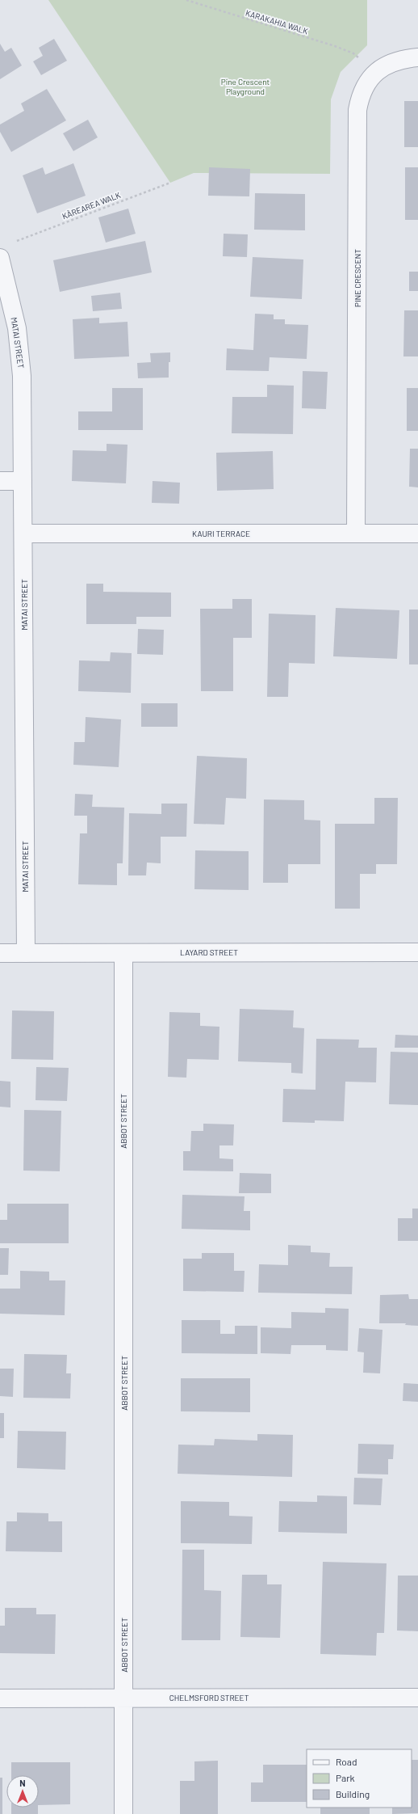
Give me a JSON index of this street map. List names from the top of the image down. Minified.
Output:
{"streets":{"street":["PINE CRESCENT","MATAI STREET","KAURI TERRACE","LAYARD STREET","ABBOT STREET","CHELMSFORD STREET"],"path":["KARAKAHIA WALK","KĀREAREA WALK"]},"crossings":[["PINE CRESCENT","KAURI TERRACE"],["MATAI STREET","KAURI TERRACE"],["MATAI STREET","LAYARD STREET"],["LAYARD STREET","ABBOT STREET"],["ABBOT STREET","CHELMSFORD STREET"]],"parks":["Pine Crescent Playground"],"legend":["Road","Park","Building"],"north":"top"}
